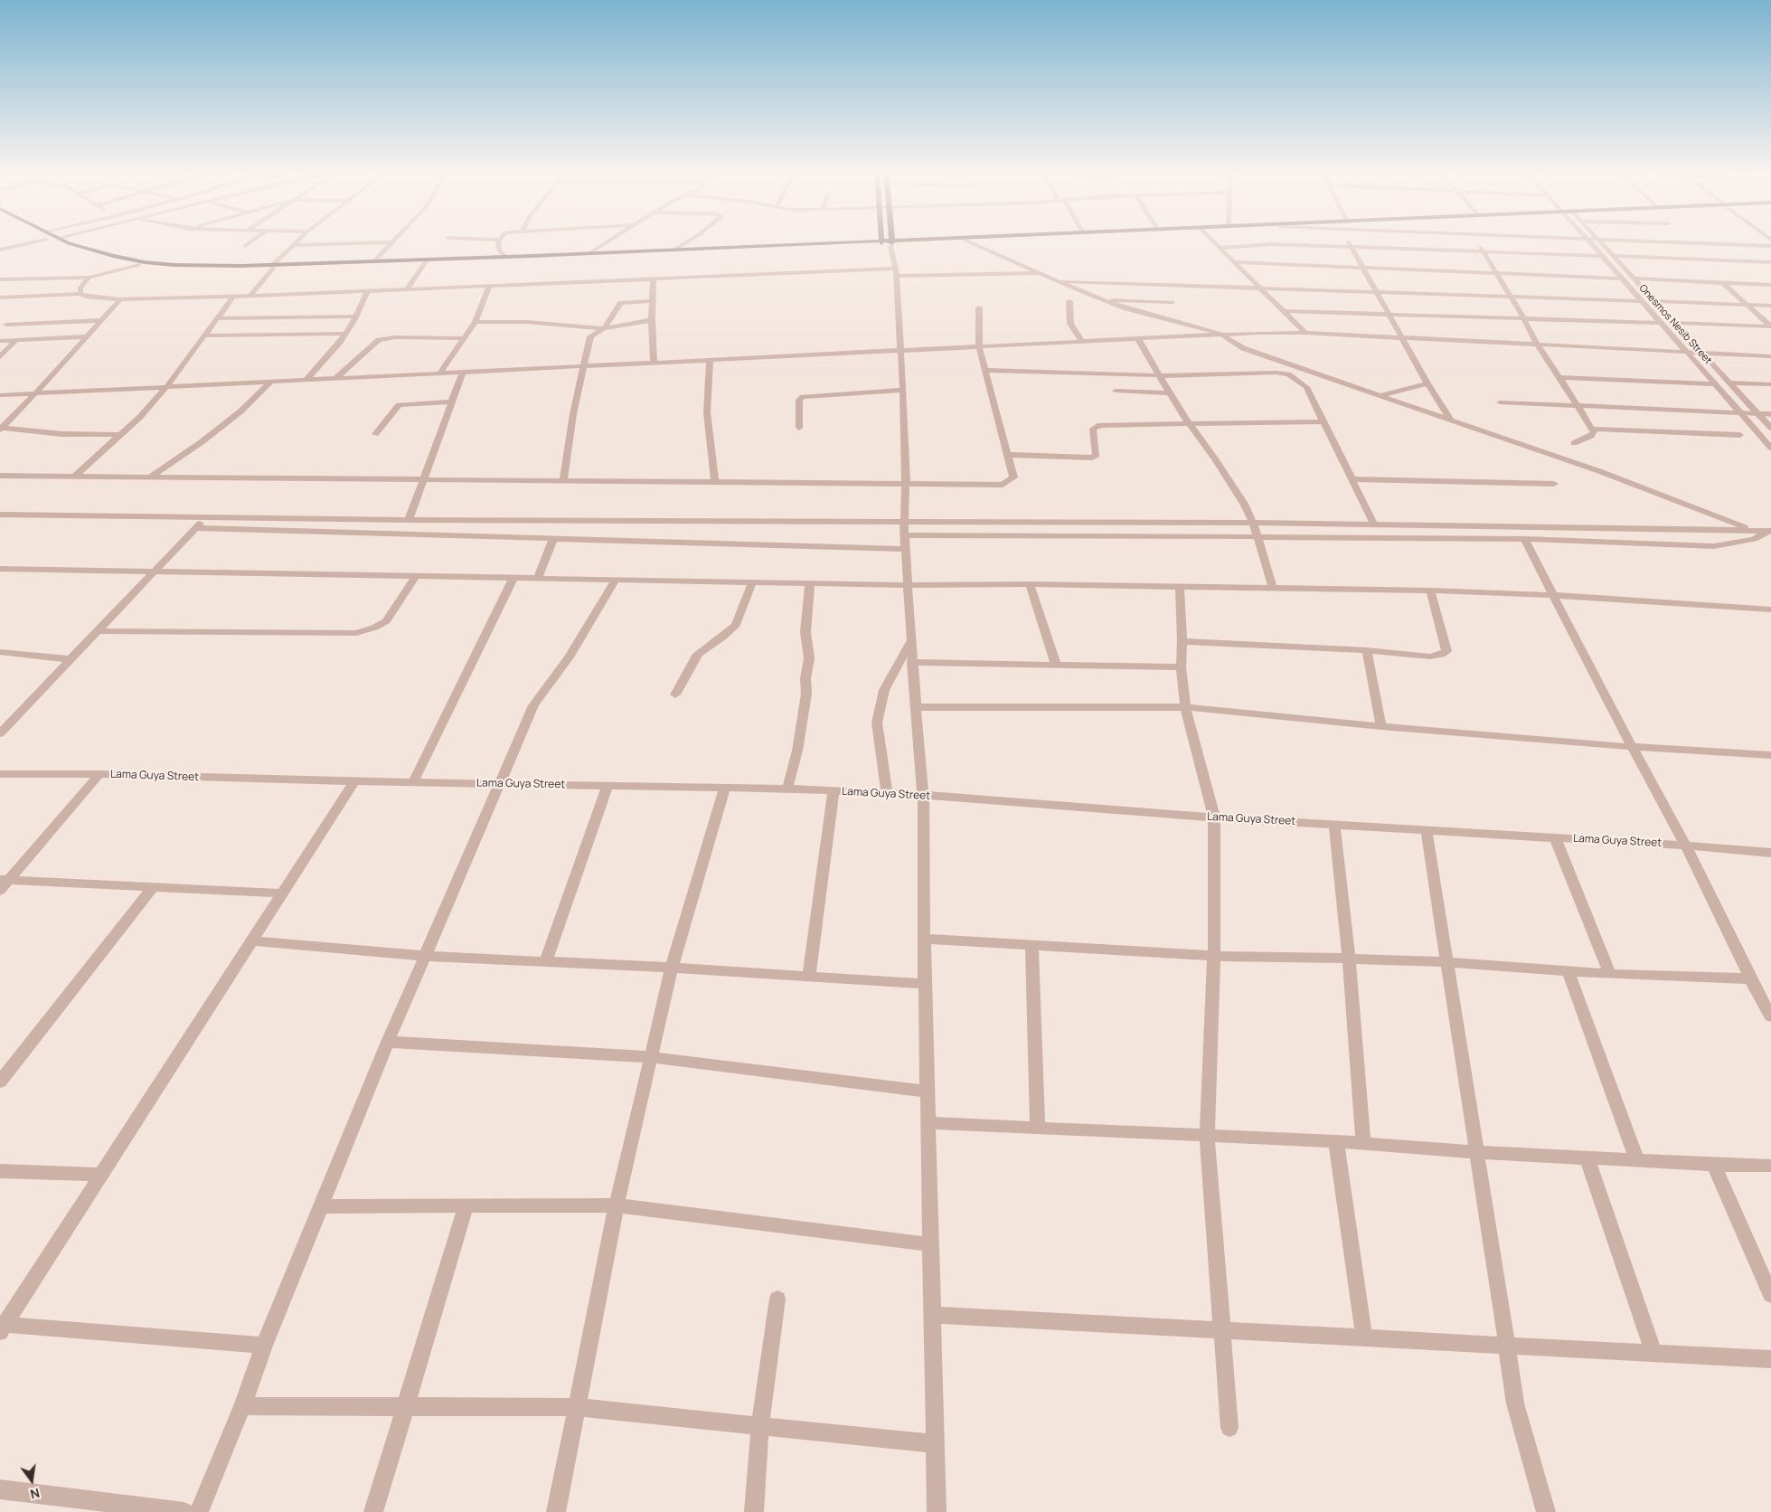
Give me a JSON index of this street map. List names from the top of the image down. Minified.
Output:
{"streets":{"street":["Onesmos Nesib Street","Lama Guya Street"]},"north":"bottom"}
